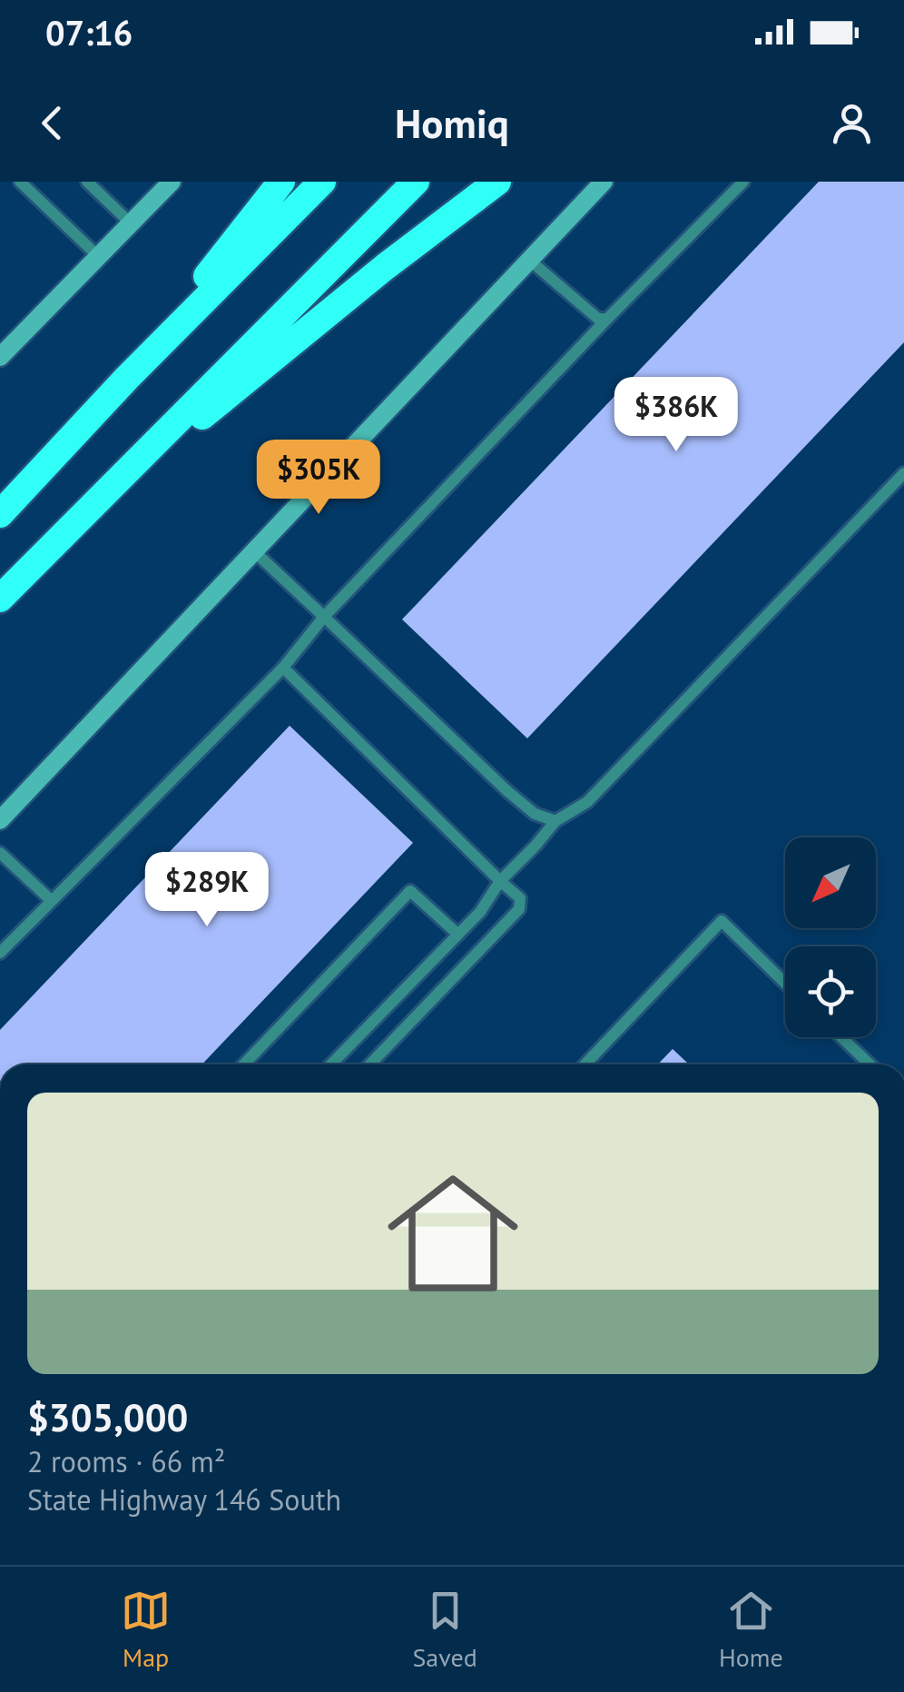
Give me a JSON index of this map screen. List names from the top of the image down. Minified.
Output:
{"north":"bottom left","page":{"status":"07:16","header":"Homiq","price":["$386K","$305K","$289K"],"list":[{"name":"$305,000","note":"2 rooms · 66 m² · State Highway 146 South"}],"tabs":["Map","Saved","Home"]}}
